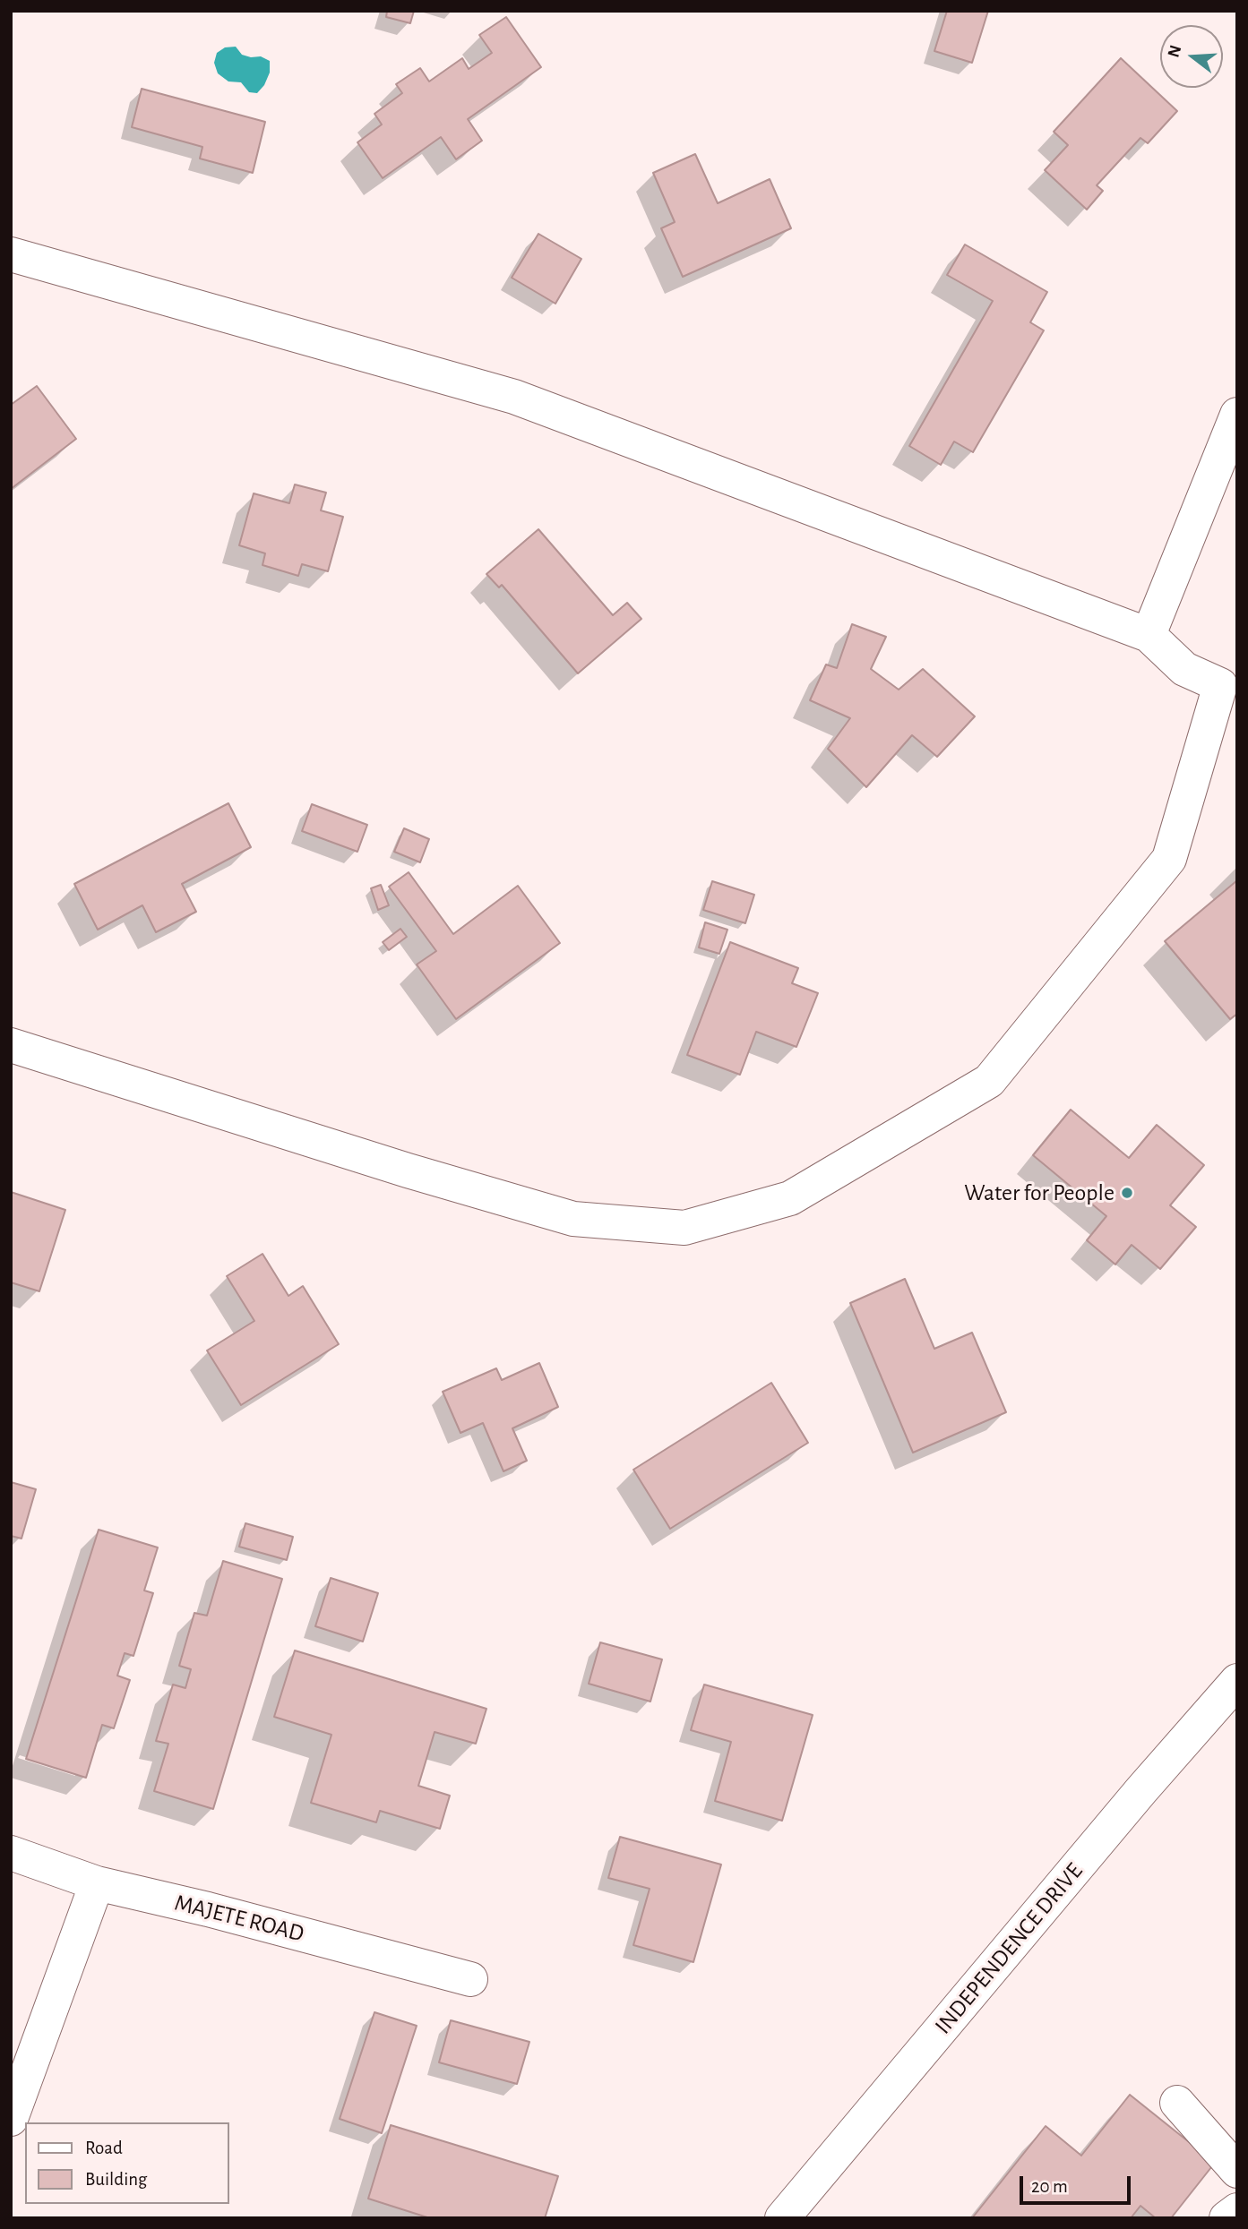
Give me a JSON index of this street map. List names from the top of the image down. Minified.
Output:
{"streets":{"street":["MAJETE ROAD","INDEPENDENCE DRIVE"]},"places":["Water for People"],"legend":["Road","Building"],"scale_bar":"20 m","north":"left"}
